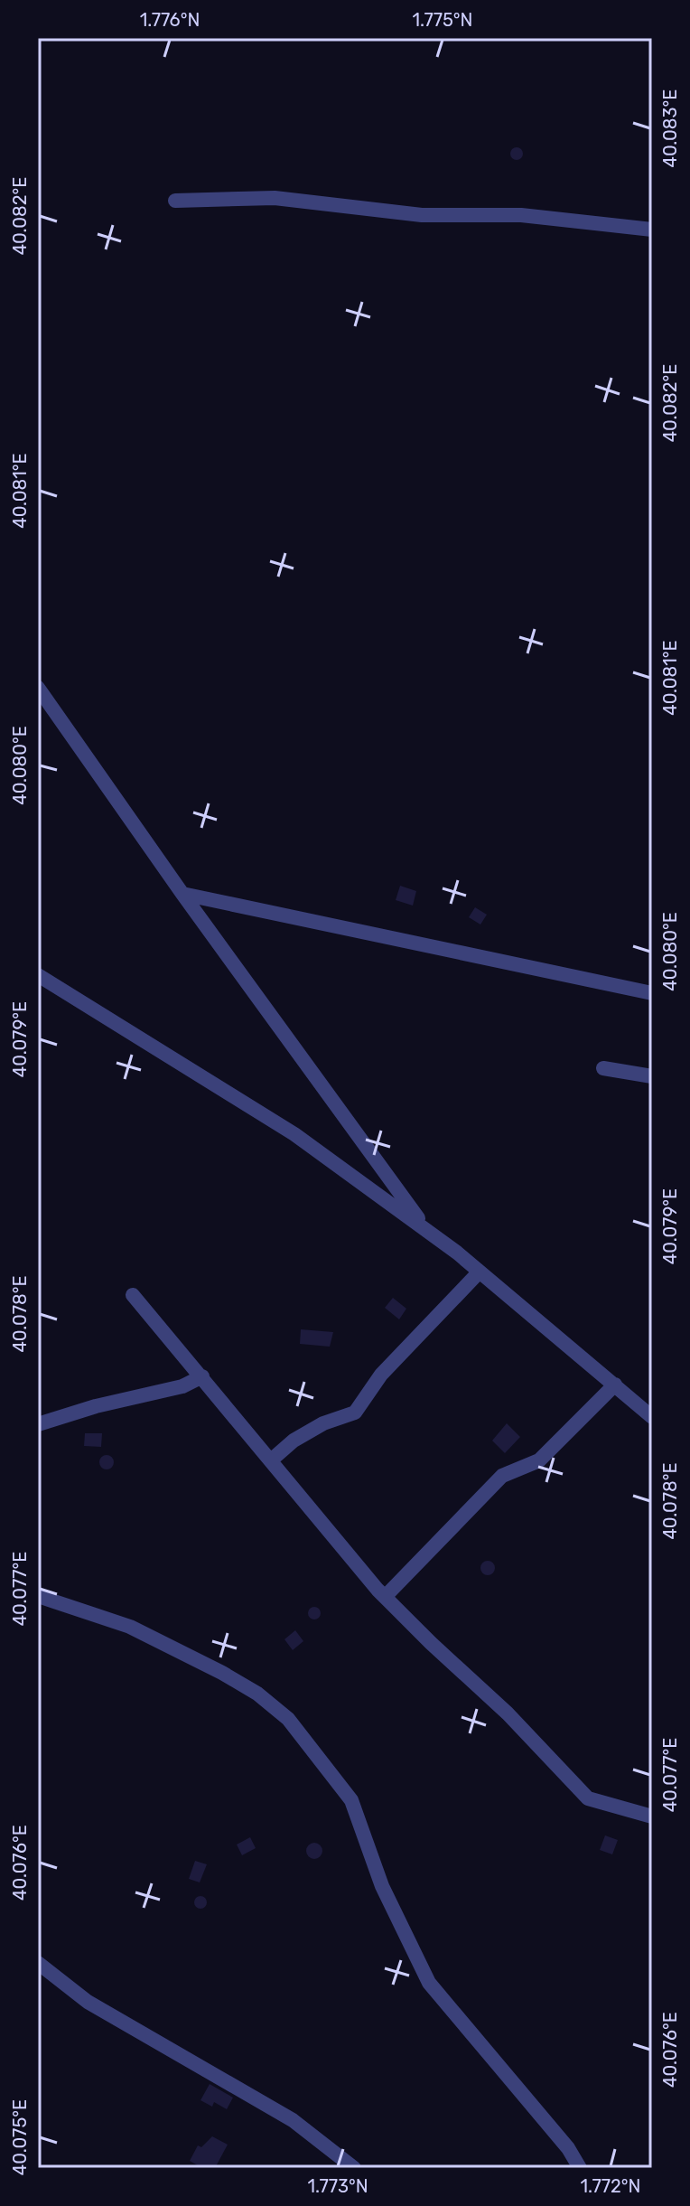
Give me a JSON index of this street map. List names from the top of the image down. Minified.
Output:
{"coordinates":["1.776°N","1.775°N","40.083°E","40.082°E","40.081°E","40.080°E","40.079°E","40.078°E","40.077°E","40.076°E","40.075°E","1.773°N","1.772°N"]}
